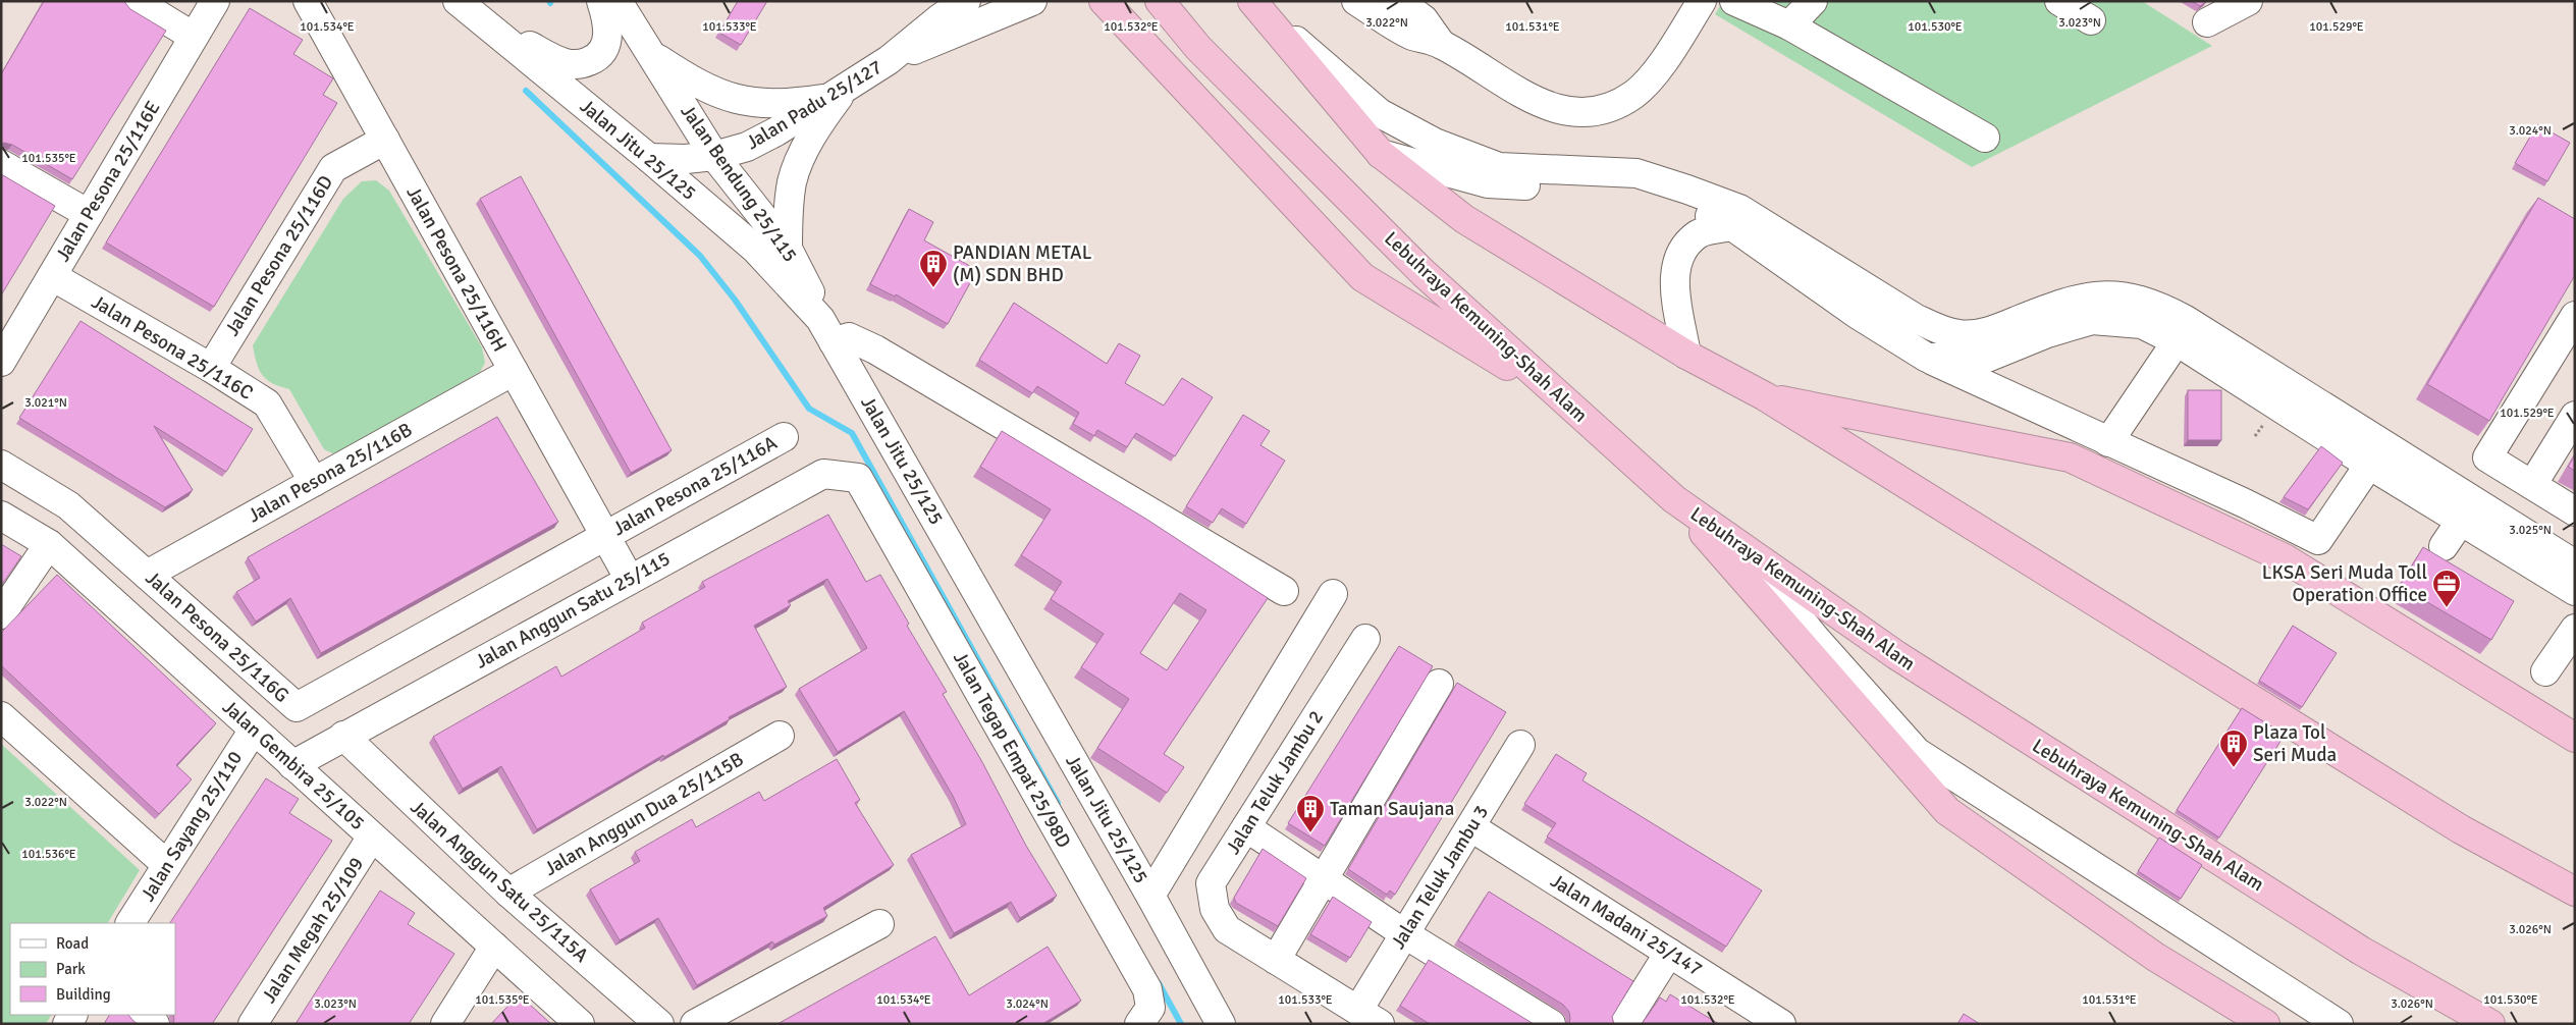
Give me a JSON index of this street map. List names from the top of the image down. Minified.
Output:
{"streets":{"highway":["Lebuhraya Kemuning-Shah Alam"],"street":["Jalan Padu 25/127","Jalan Jitu 25/125","Jalan Pesona 25/116E","Jalan Bendung 25/115","Jalan Pesona 25/116D","Jalan Pesona 25/116H","Jalan Pesona 25/116C","Jalan Pesona 25/116B","Jalan Pesona 25/116A","Jalan Anggun Satu 25/115","Jalan Pesona 25/116G","Jalan Tegap Empat 25/98D","Jalan Gembira 25/105","Jalan Teluk Jambu 2","Jalan Anggun Dua 25/115B","Jalan Sayang 25/110","Jalan Teluk Jambu 3","Jalan Anggun Satu 25/115A","Jalan Madani 25/147","Jalan Megah 25/109"]},"crossings":[["Jalan Padu 25/127","Jalan Jitu 25/125"],["Jalan Padu 25/127","Jalan Bendung 25/115"],["Jalan Jitu 25/125","Jalan Bendung 25/115"],["Jalan Pesona 25/116E","Jalan Pesona 25/116C"],["Jalan Pesona 25/116D","Jalan Pesona 25/116H"],["Jalan Pesona 25/116D","Jalan Pesona 25/116C"],["Jalan Pesona 25/116H","Jalan Pesona 25/116B"],["Jalan Pesona 25/116H","Jalan Pesona 25/116A"],["Jalan Pesona 25/116H","Jalan Anggun Satu 25/115"],["Jalan Pesona 25/116H","Jalan Pesona 25/116G"],["Jalan Pesona 25/116C","Jalan Pesona 25/116B"],["Jalan Pesona 25/116B","Jalan Pesona 25/116G"],["Jalan Pesona 25/116A","Jalan Pesona 25/116G"],["Jalan Anggun Satu 25/115","Jalan Tegap Empat 25/98D"],["Jalan Anggun Satu 25/115","Jalan Gembira 25/105"],["Jalan Anggun Satu 25/115","Jalan Anggun Satu 25/115A"],["Jalan Gembira 25/105","Jalan Sayang 25/110"],["Jalan Gembira 25/105","Jalan Megah 25/109"],["Jalan Anggun Dua 25/115B","Jalan Anggun Satu 25/115A"],["Jalan Teluk Jambu 3","Jalan Madani 25/147"]],"places":{"building":["PANDIAN METAL (M) SDN BHD","Plaza Tol Seri Muda","Taman Saujana"],"office":["LKSA Seri Muda Toll Operation Office"]},"legend":["Road","Park","Building"],"coordinates":["3.022°N","3.023°N","101.534°E","101.533°E","101.532°E","101.531°E","101.530°E","101.529°E","3.024°N","101.535°E","3.021°N","3.025°N","101.536°E","3.026°N"]}
